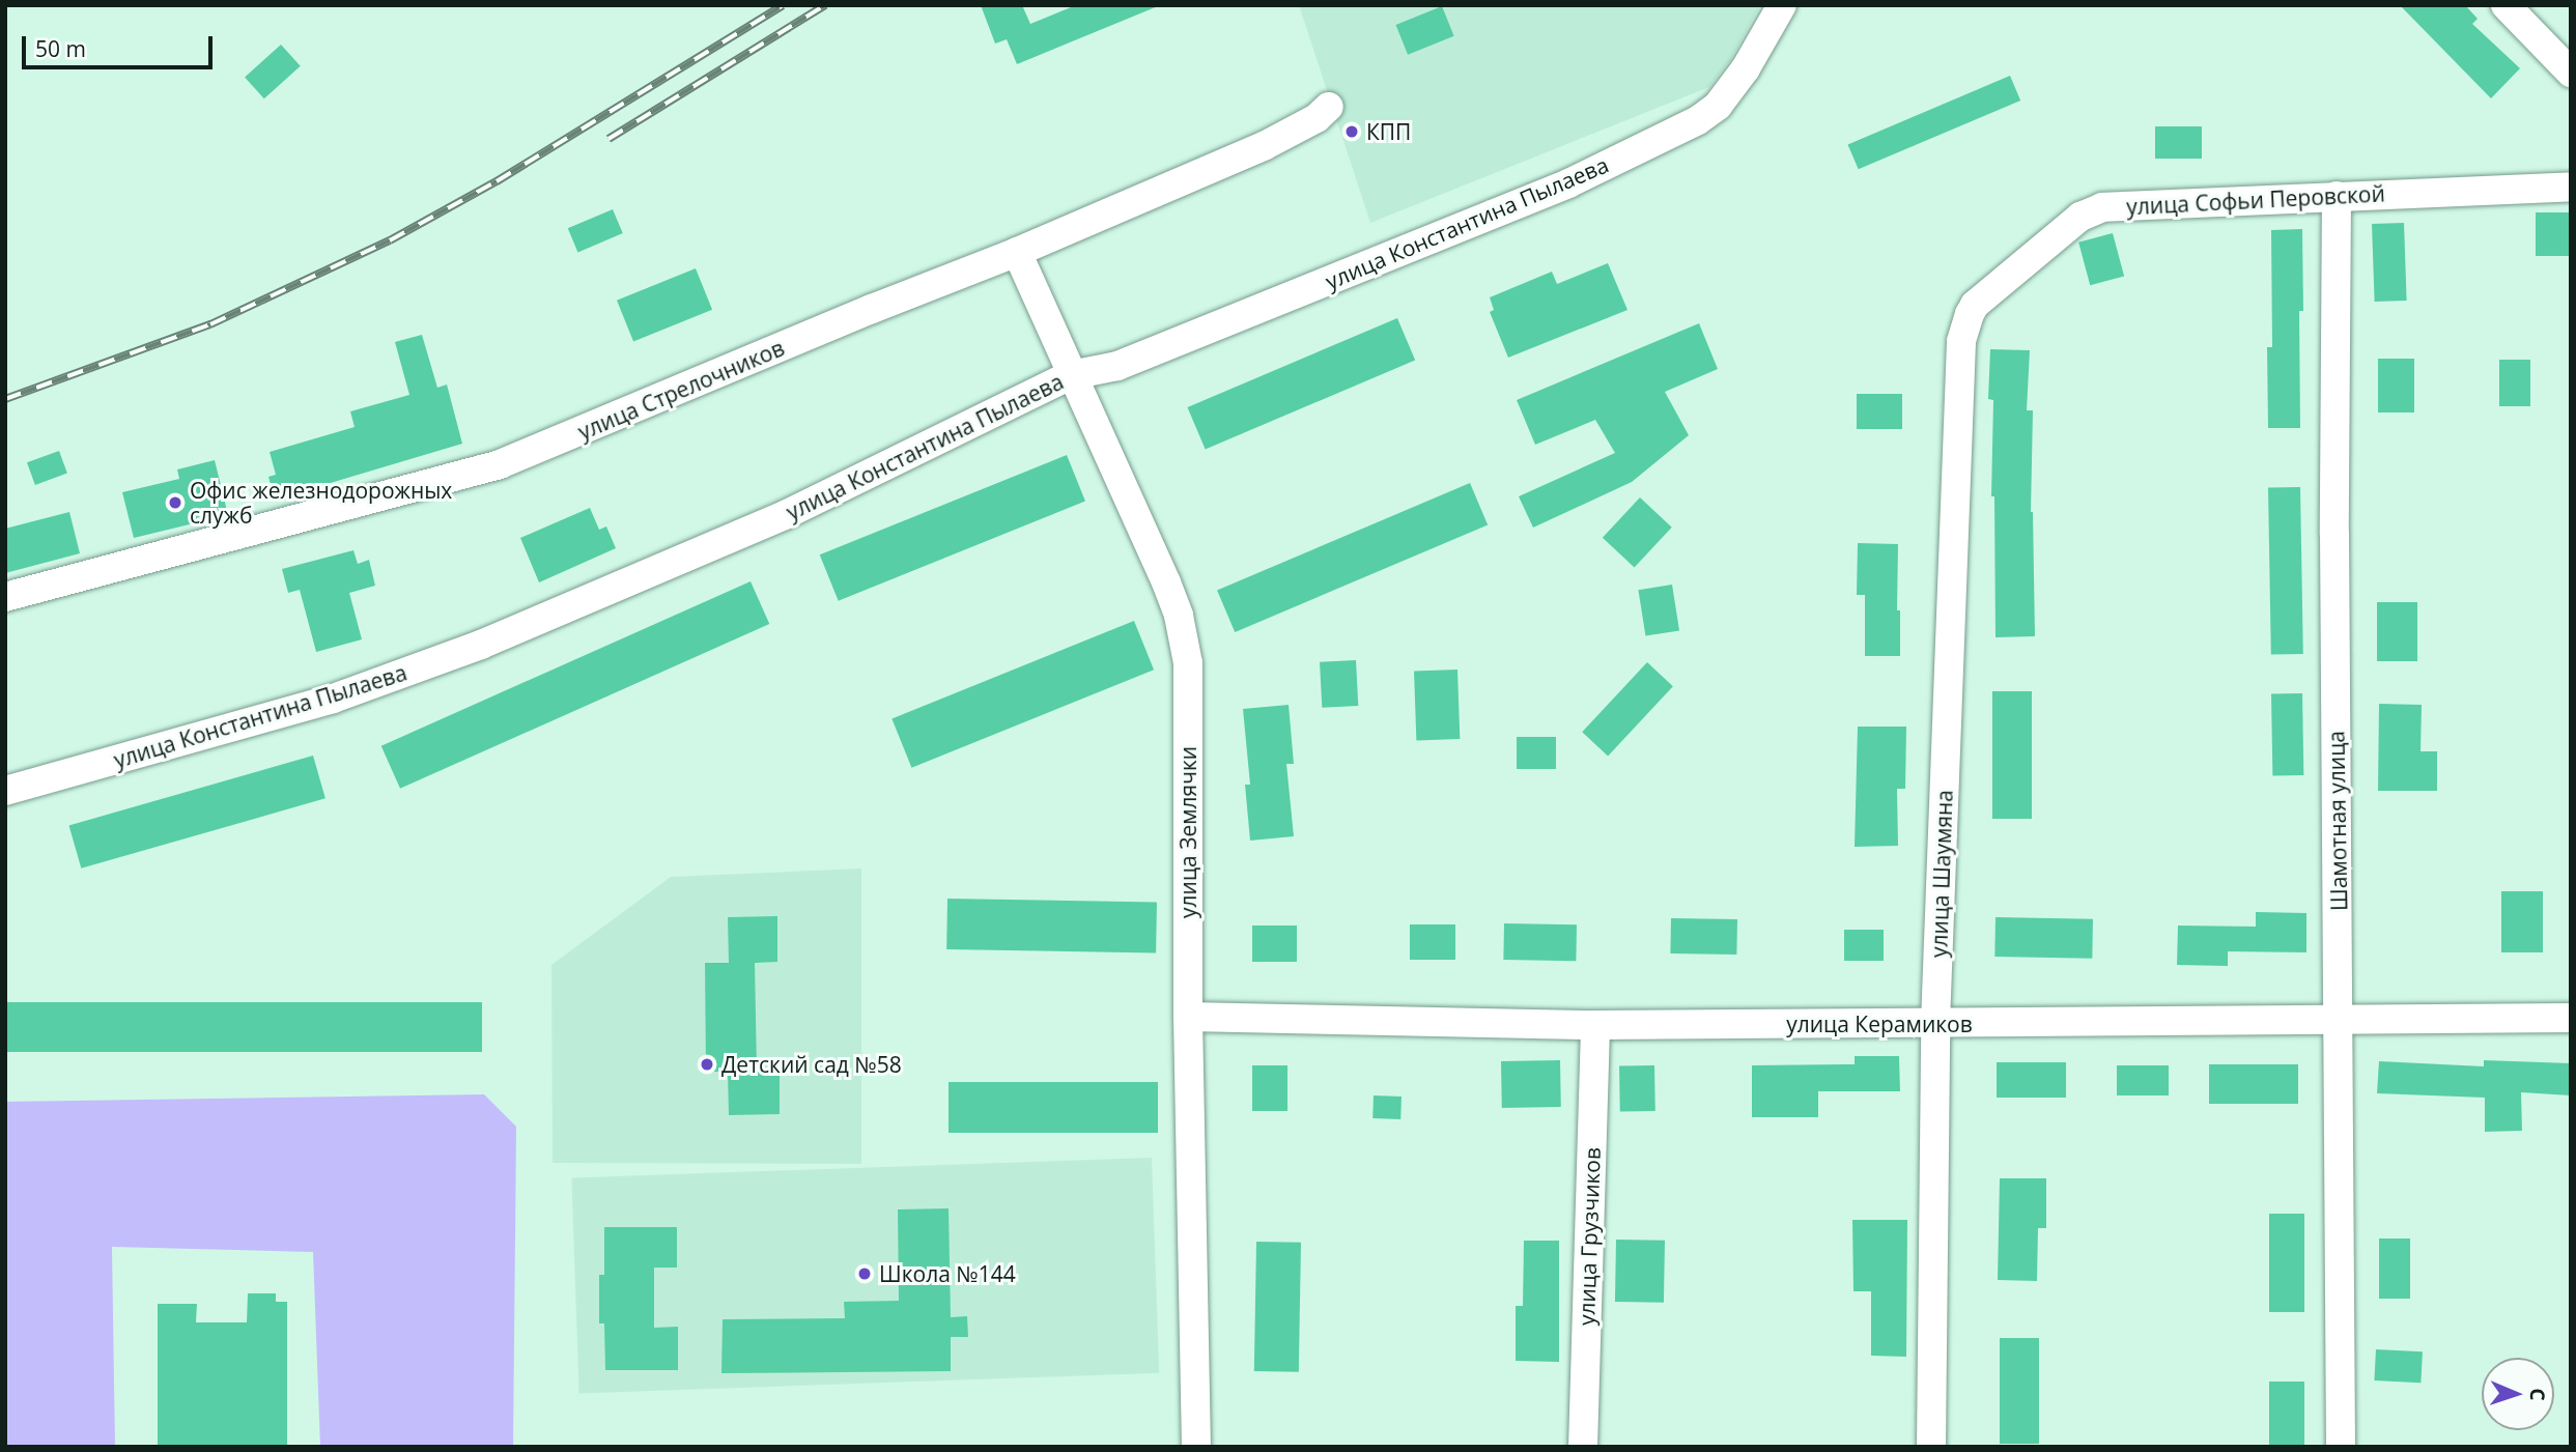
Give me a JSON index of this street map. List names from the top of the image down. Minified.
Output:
{"streets":{"street":["улица Софьи Перовской","улица Константина Пылаева","улица Стрелочников","Шамотная улица","улица Землячки","улица Шаумяна","улица Керамиков","улица Грузчиков"]},"crossings":[["улица Софьи Перовской","Шамотная улица"],["улица Софьи Перовской","улица Шаумяна"],["улица Константина Пылаева","улица Землячки"],["улица Стрелочников","улица Землячки"],["Шамотная улица","улица Керамиков"],["улица Землячки","улица Керамиков"],["улица Шаумяна","улица Керамиков"],["улица Керамиков","улица Грузчиков"]],"places":["КПП","Офис железнодорожных служб","Детский сад №58","Школа №144"],"scale_bar":"50 m","north":"right"}
